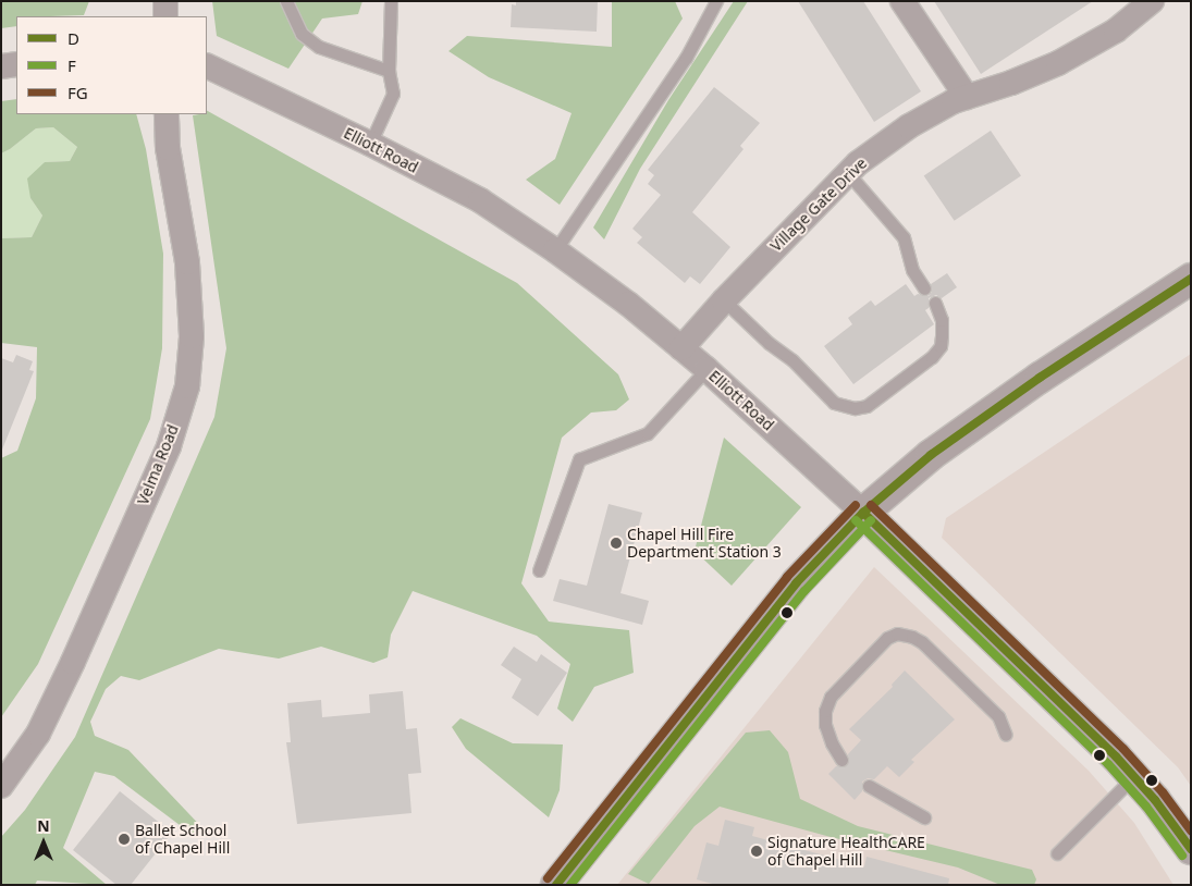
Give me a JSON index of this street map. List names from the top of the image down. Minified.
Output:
{"streets":{"street":["Elliott Road","Village Gate Drive","Velma Road"]},"crossings":[["Elliott Road","Village Gate Drive"]],"places":["Chapel Hill Fire Department Station 3","Ballet School of Chapel Hill","Signature HealthCARE of Chapel Hill"],"lines":["transit line D","transit line FG","transit line F"],"legend":["D","F","FG"],"north":"top"}
